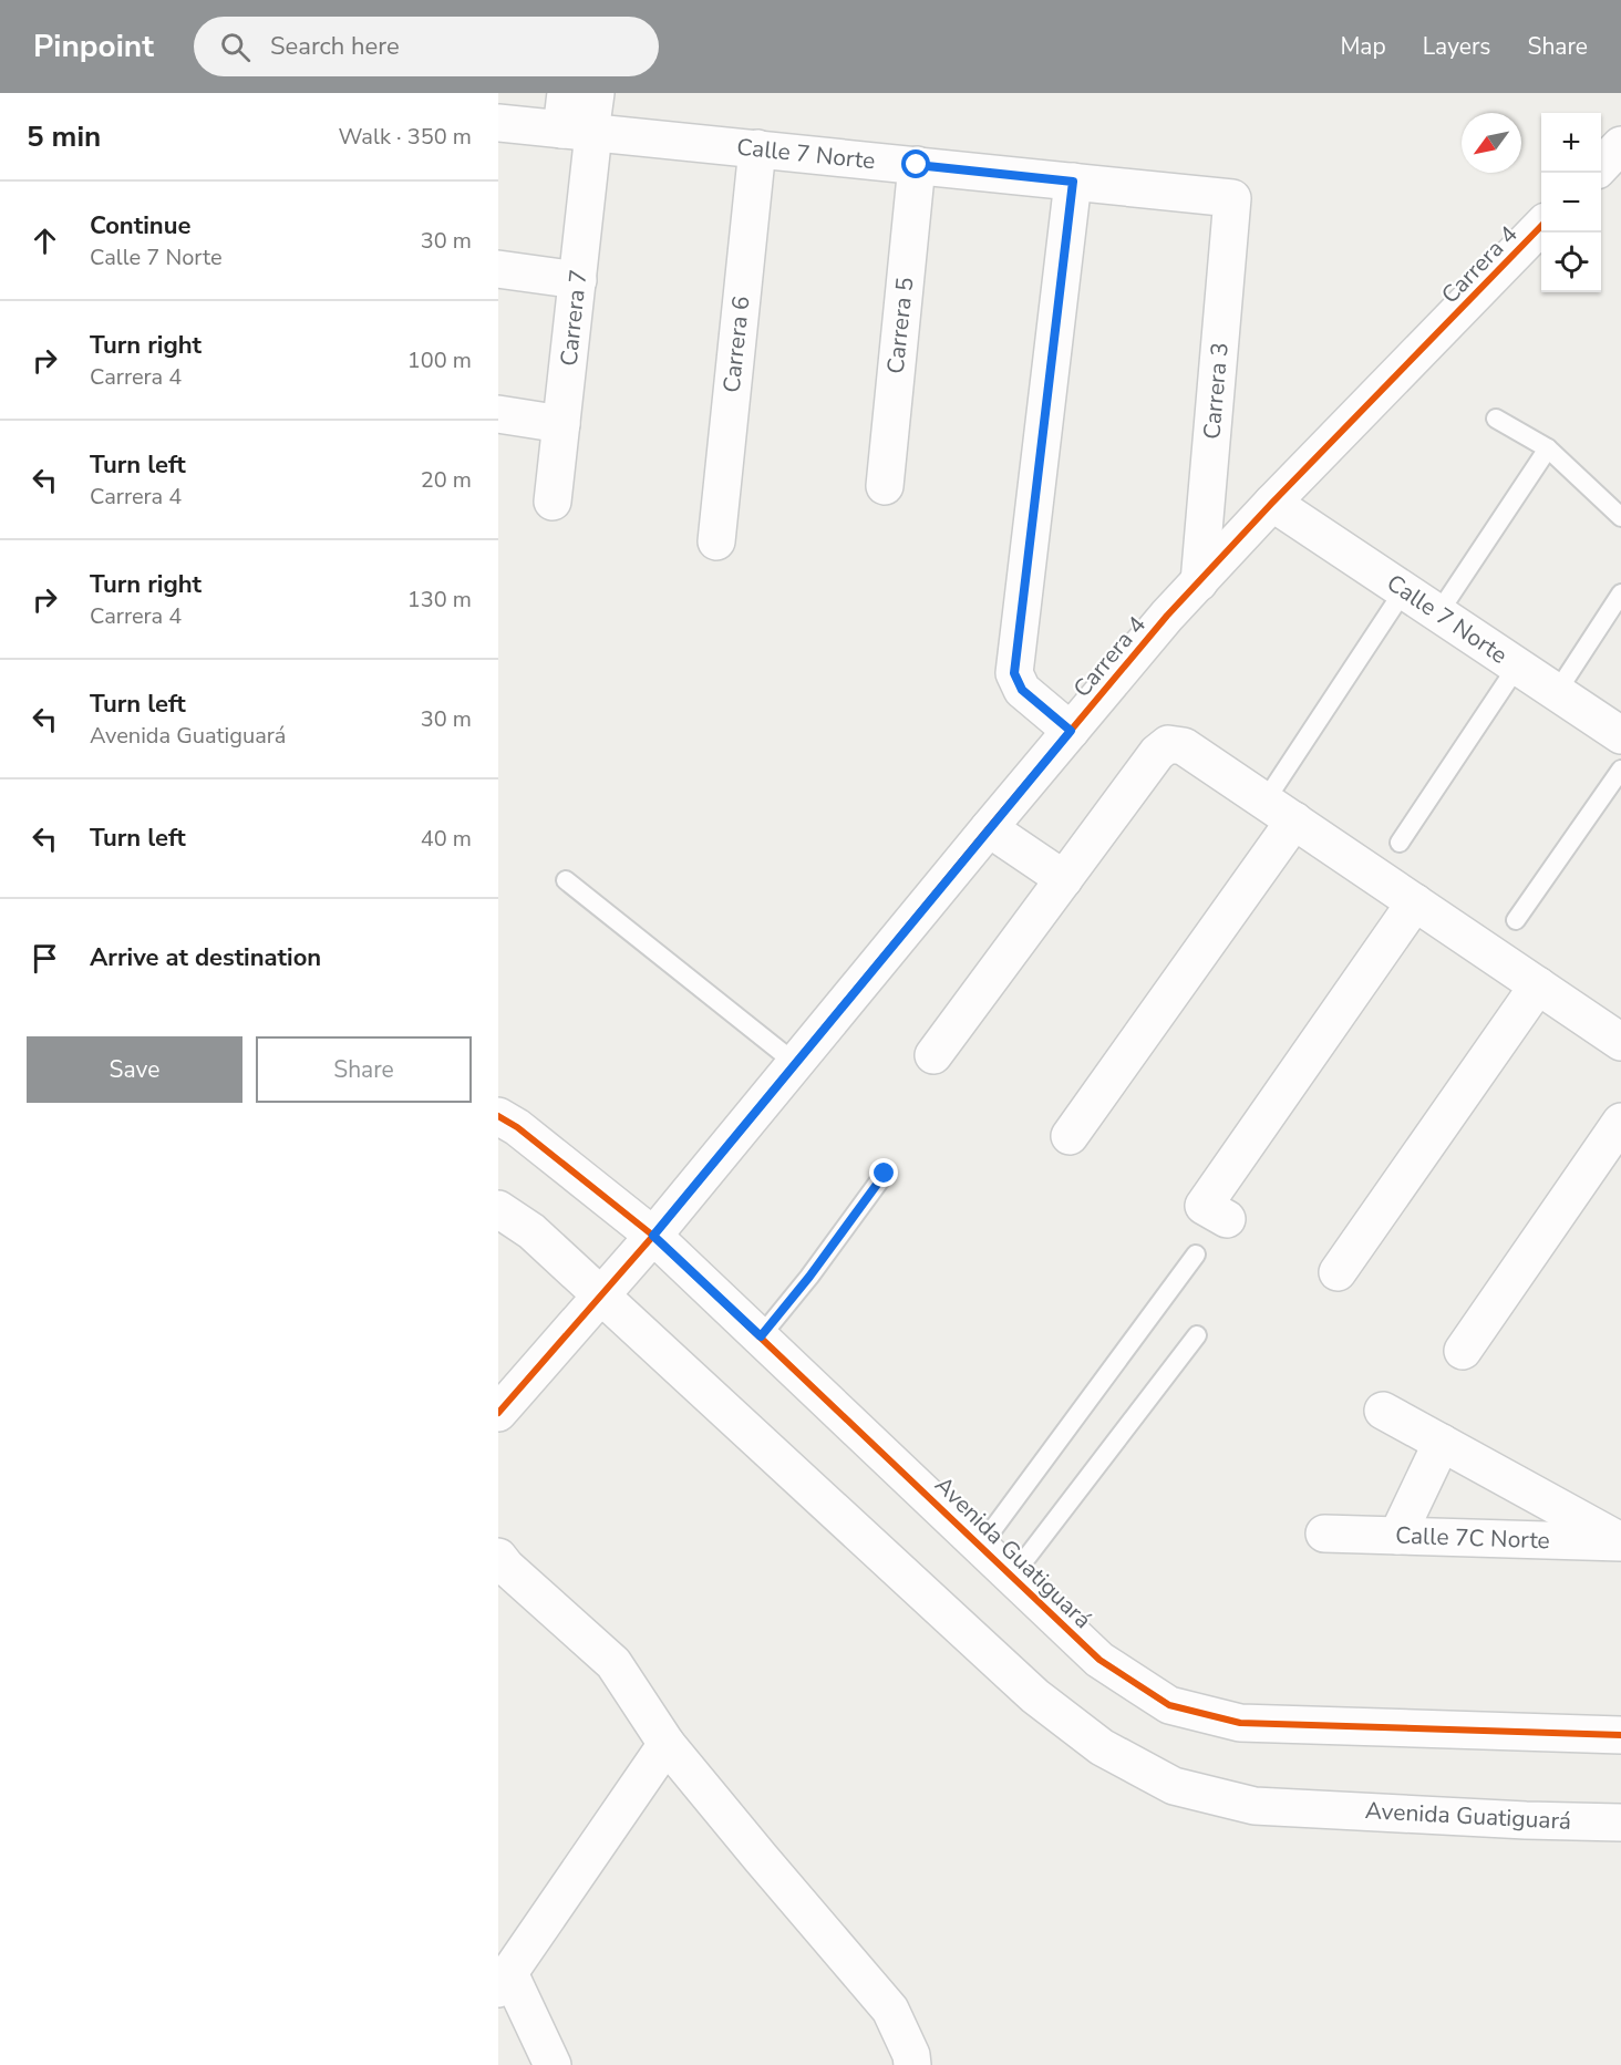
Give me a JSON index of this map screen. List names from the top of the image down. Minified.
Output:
{"streets":{"street":["Calle 7 Norte","Carrera 4","Carrera 7","Carrera 5","Carrera 6","Carrera 3","Calle 7C Norte","Avenida Guatiguará"]},"crossings":[["Calle 7 Norte","Carrera 4"],["Calle 7 Norte","Carrera 7"],["Calle 7 Norte","Carrera 5"],["Calle 7 Norte","Carrera 6"],["Calle 7 Norte","Carrera 3"],["Carrera 4","Carrera 3"],["Carrera 4","Avenida Guatiguará"]],"north":"bottom left","page":{"header":"Pinpoint","search":"Search here","nav":["Map","Layers","Share"],"heading":["5 min","Walk · 350 m"],"map_buttons":["+","−"],"list":[["Continue","Calle 7 Norte","30 m"],["Turn right","Carrera 4","100 m"],["Turn left","Carrera 4","20 m"],["Turn right","Carrera 4","130 m"],["Turn left","Avenida Guatiguará","30 m"],["Turn left","40 m"],"Arrive at destination"],"buttons":["Save","Share"]}}
